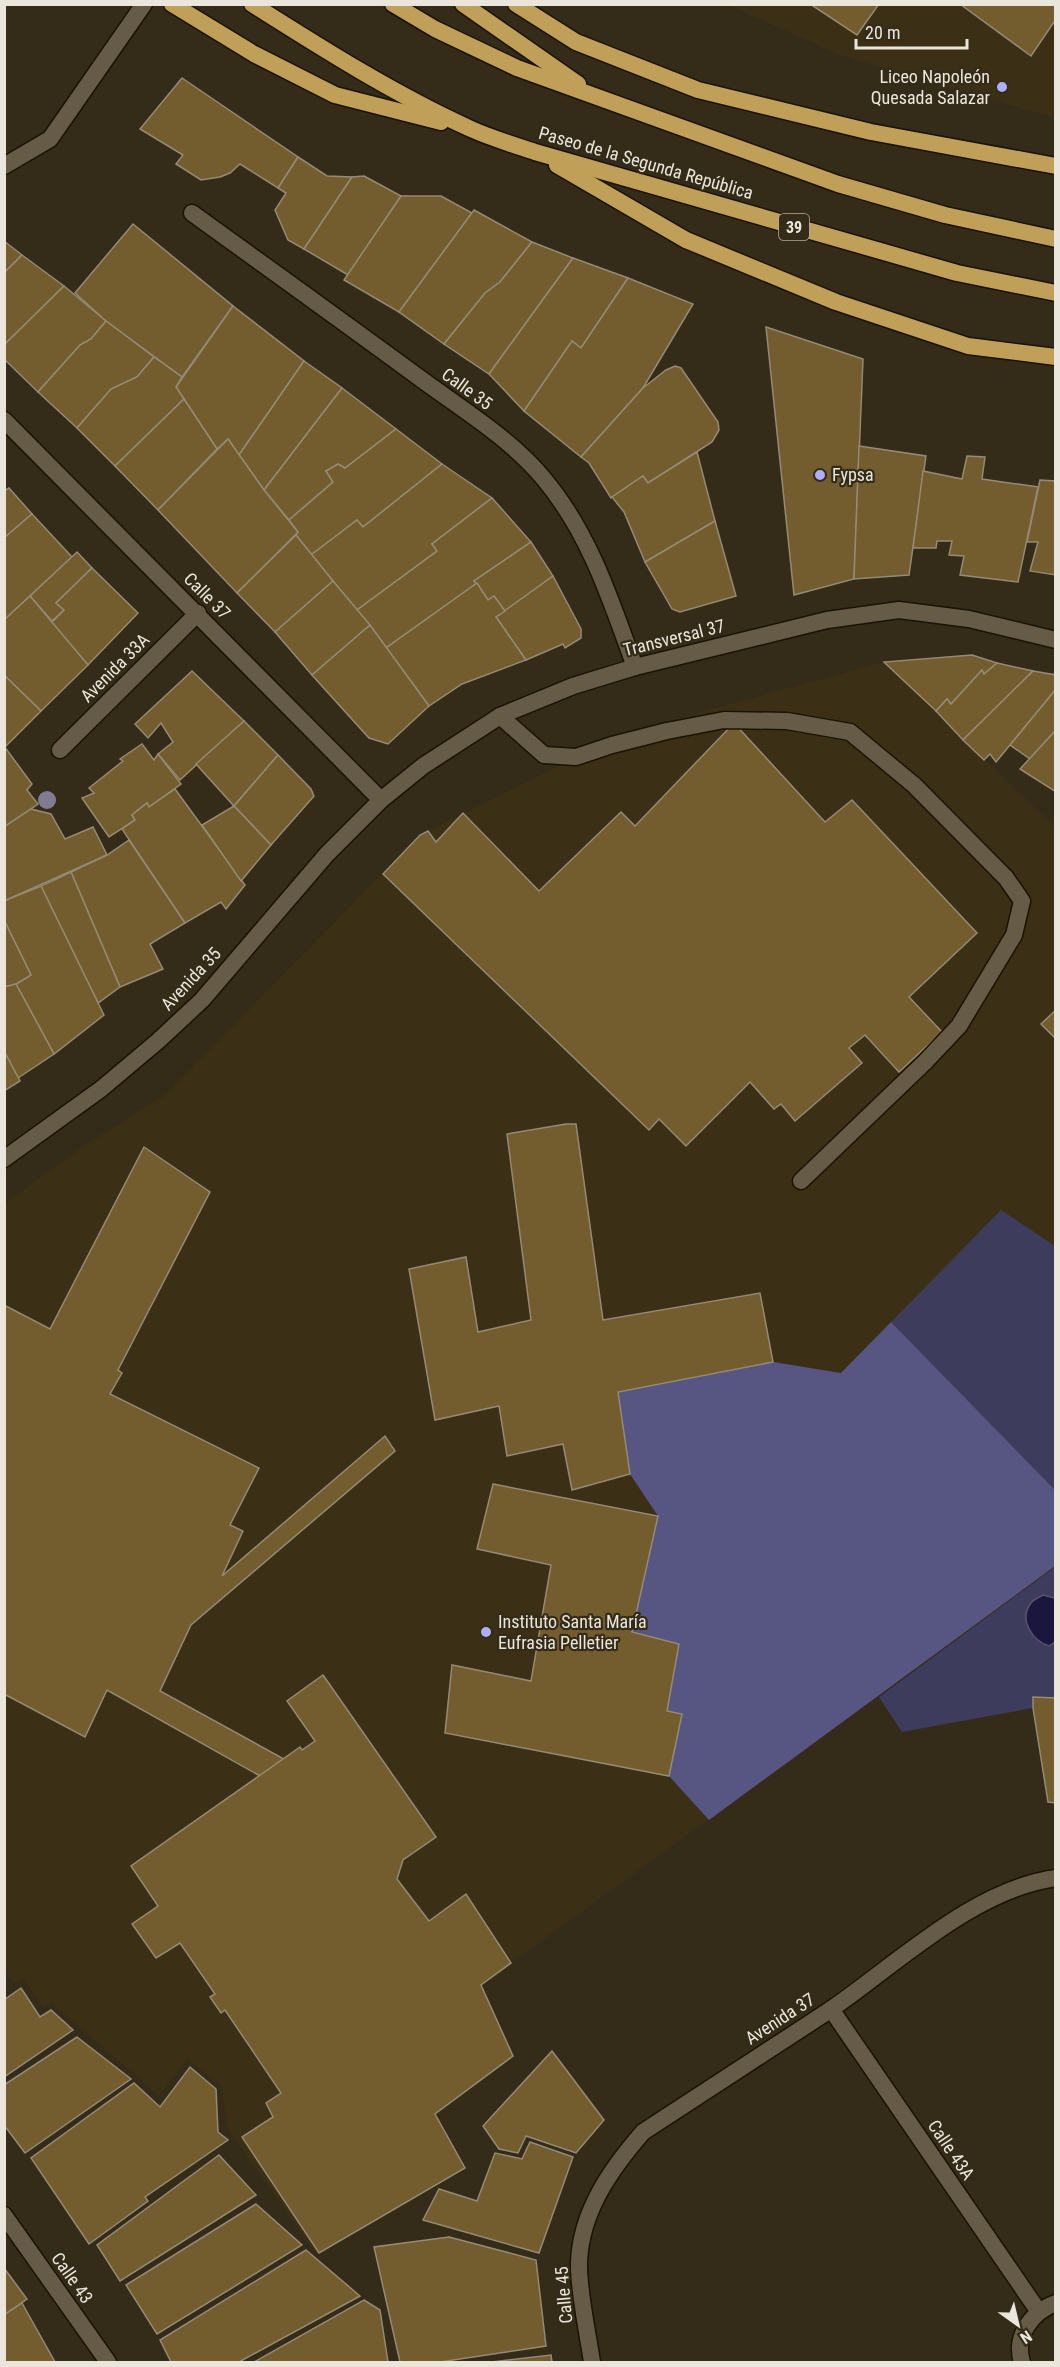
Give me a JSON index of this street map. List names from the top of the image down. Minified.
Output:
{"streets":{"highway":["Paseo de la Segunda República","39"],"street":["Calle 35","Calle 37","Transversal 37","Avenida 33A","Avenida 35","Avenida 37","Calle 43A","Calle 43","Calle 45"]},"crossings":[["Calle 35","Transversal 37"],["Calle 37","Transversal 37"],["Calle 37","Avenida 33A"],["Calle 37","Avenida 35"],["Transversal 37","Avenida 35"],["Avenida 37","Calle 43A"],["Avenida 37","Calle 45"]],"places":["Liceo Napoleón Quesada Salazar","Fypsa","Instituto Santa María Eufrasia Pelletier"],"scale_bar":"20 m","north":"bottom right"}
